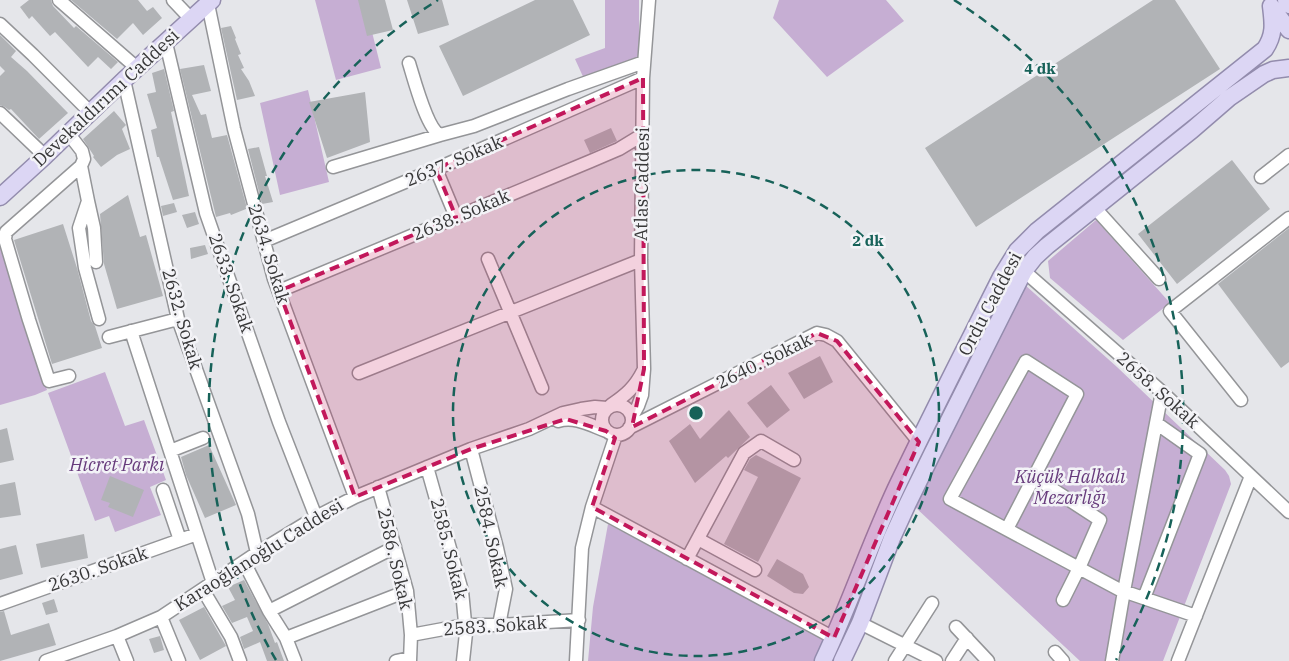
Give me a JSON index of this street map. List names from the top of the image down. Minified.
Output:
{"streets":{"main road":["Devekaldırımı Caddesi","Ordu Caddesi"],"street":["2637. Sokak","Atlas Caddesi","2638. Sokak","2634. Sokak","2633. Sokak","2632. Sokak","2640. Sokak","2658. Sokak","2584. Sokak","2585. Sokak","Karaoğlanoğlu Caddesi","2586. Sokak","2630. Sokak","2583. Sokak"]},"crossings":[["Devekaldırımı Caddesi","2634. Sokak"],["Devekaldırımı Caddesi","2633. Sokak"],["Devekaldırımı Caddesi","2632. Sokak"],["2637. Sokak","Atlas Caddesi"],["2637. Sokak","2634. Sokak"],["Atlas Caddesi","2638. Sokak"],["Atlas Caddesi","2640. Sokak"],["2638. Sokak","2634. Sokak"],["2634. Sokak","Karaoğlanoğlu Caddesi"],["2633. Sokak","Karaoğlanoğlu Caddesi"],["Ordu Caddesi","2640. Sokak"],["Ordu Caddesi","2658. Sokak"],["2632. Sokak","Karaoğlanoğlu Caddesi"],["2584. Sokak","Karaoğlanoğlu Caddesi"],["2584. Sokak","2583. Sokak"],["2585. Sokak","Karaoğlanoğlu Caddesi"],["2585. Sokak","2583. Sokak"],["Karaoğlanoğlu Caddesi","2586. Sokak"],["2586. Sokak","2583. Sokak"]],"parks":["Hicret Parkı","Küçük Halkalı Mezarlığı"],"rings":["4 dk","2 dk"]}
